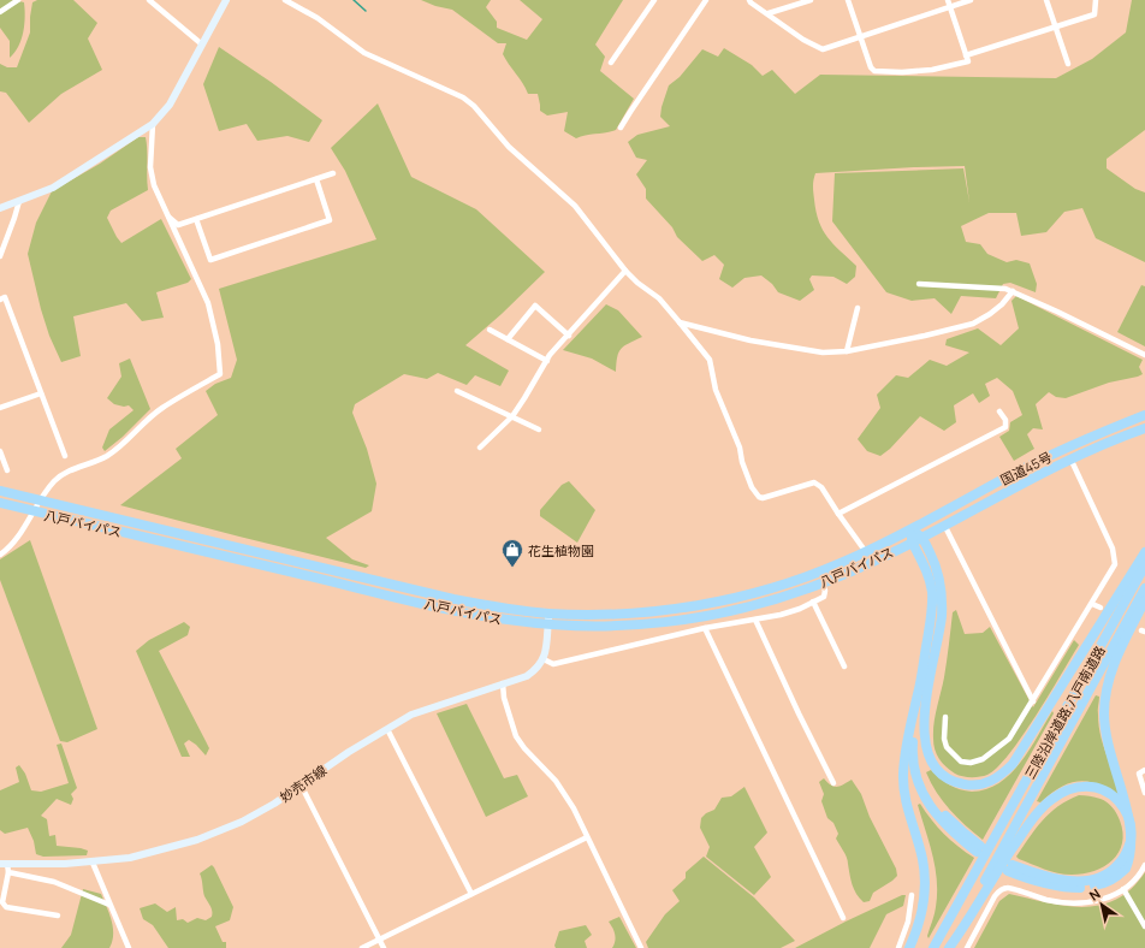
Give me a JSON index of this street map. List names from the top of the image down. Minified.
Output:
{"streets":{"highway":["国道45号","八戸バイパス","三陸沿岸道路;八戸南道路"],"main road":["妙売市線"]},"crossings":[["国道45号","八戸バイパス"]],"places":{"shop":["花生植物園"]},"north":"top left"}
